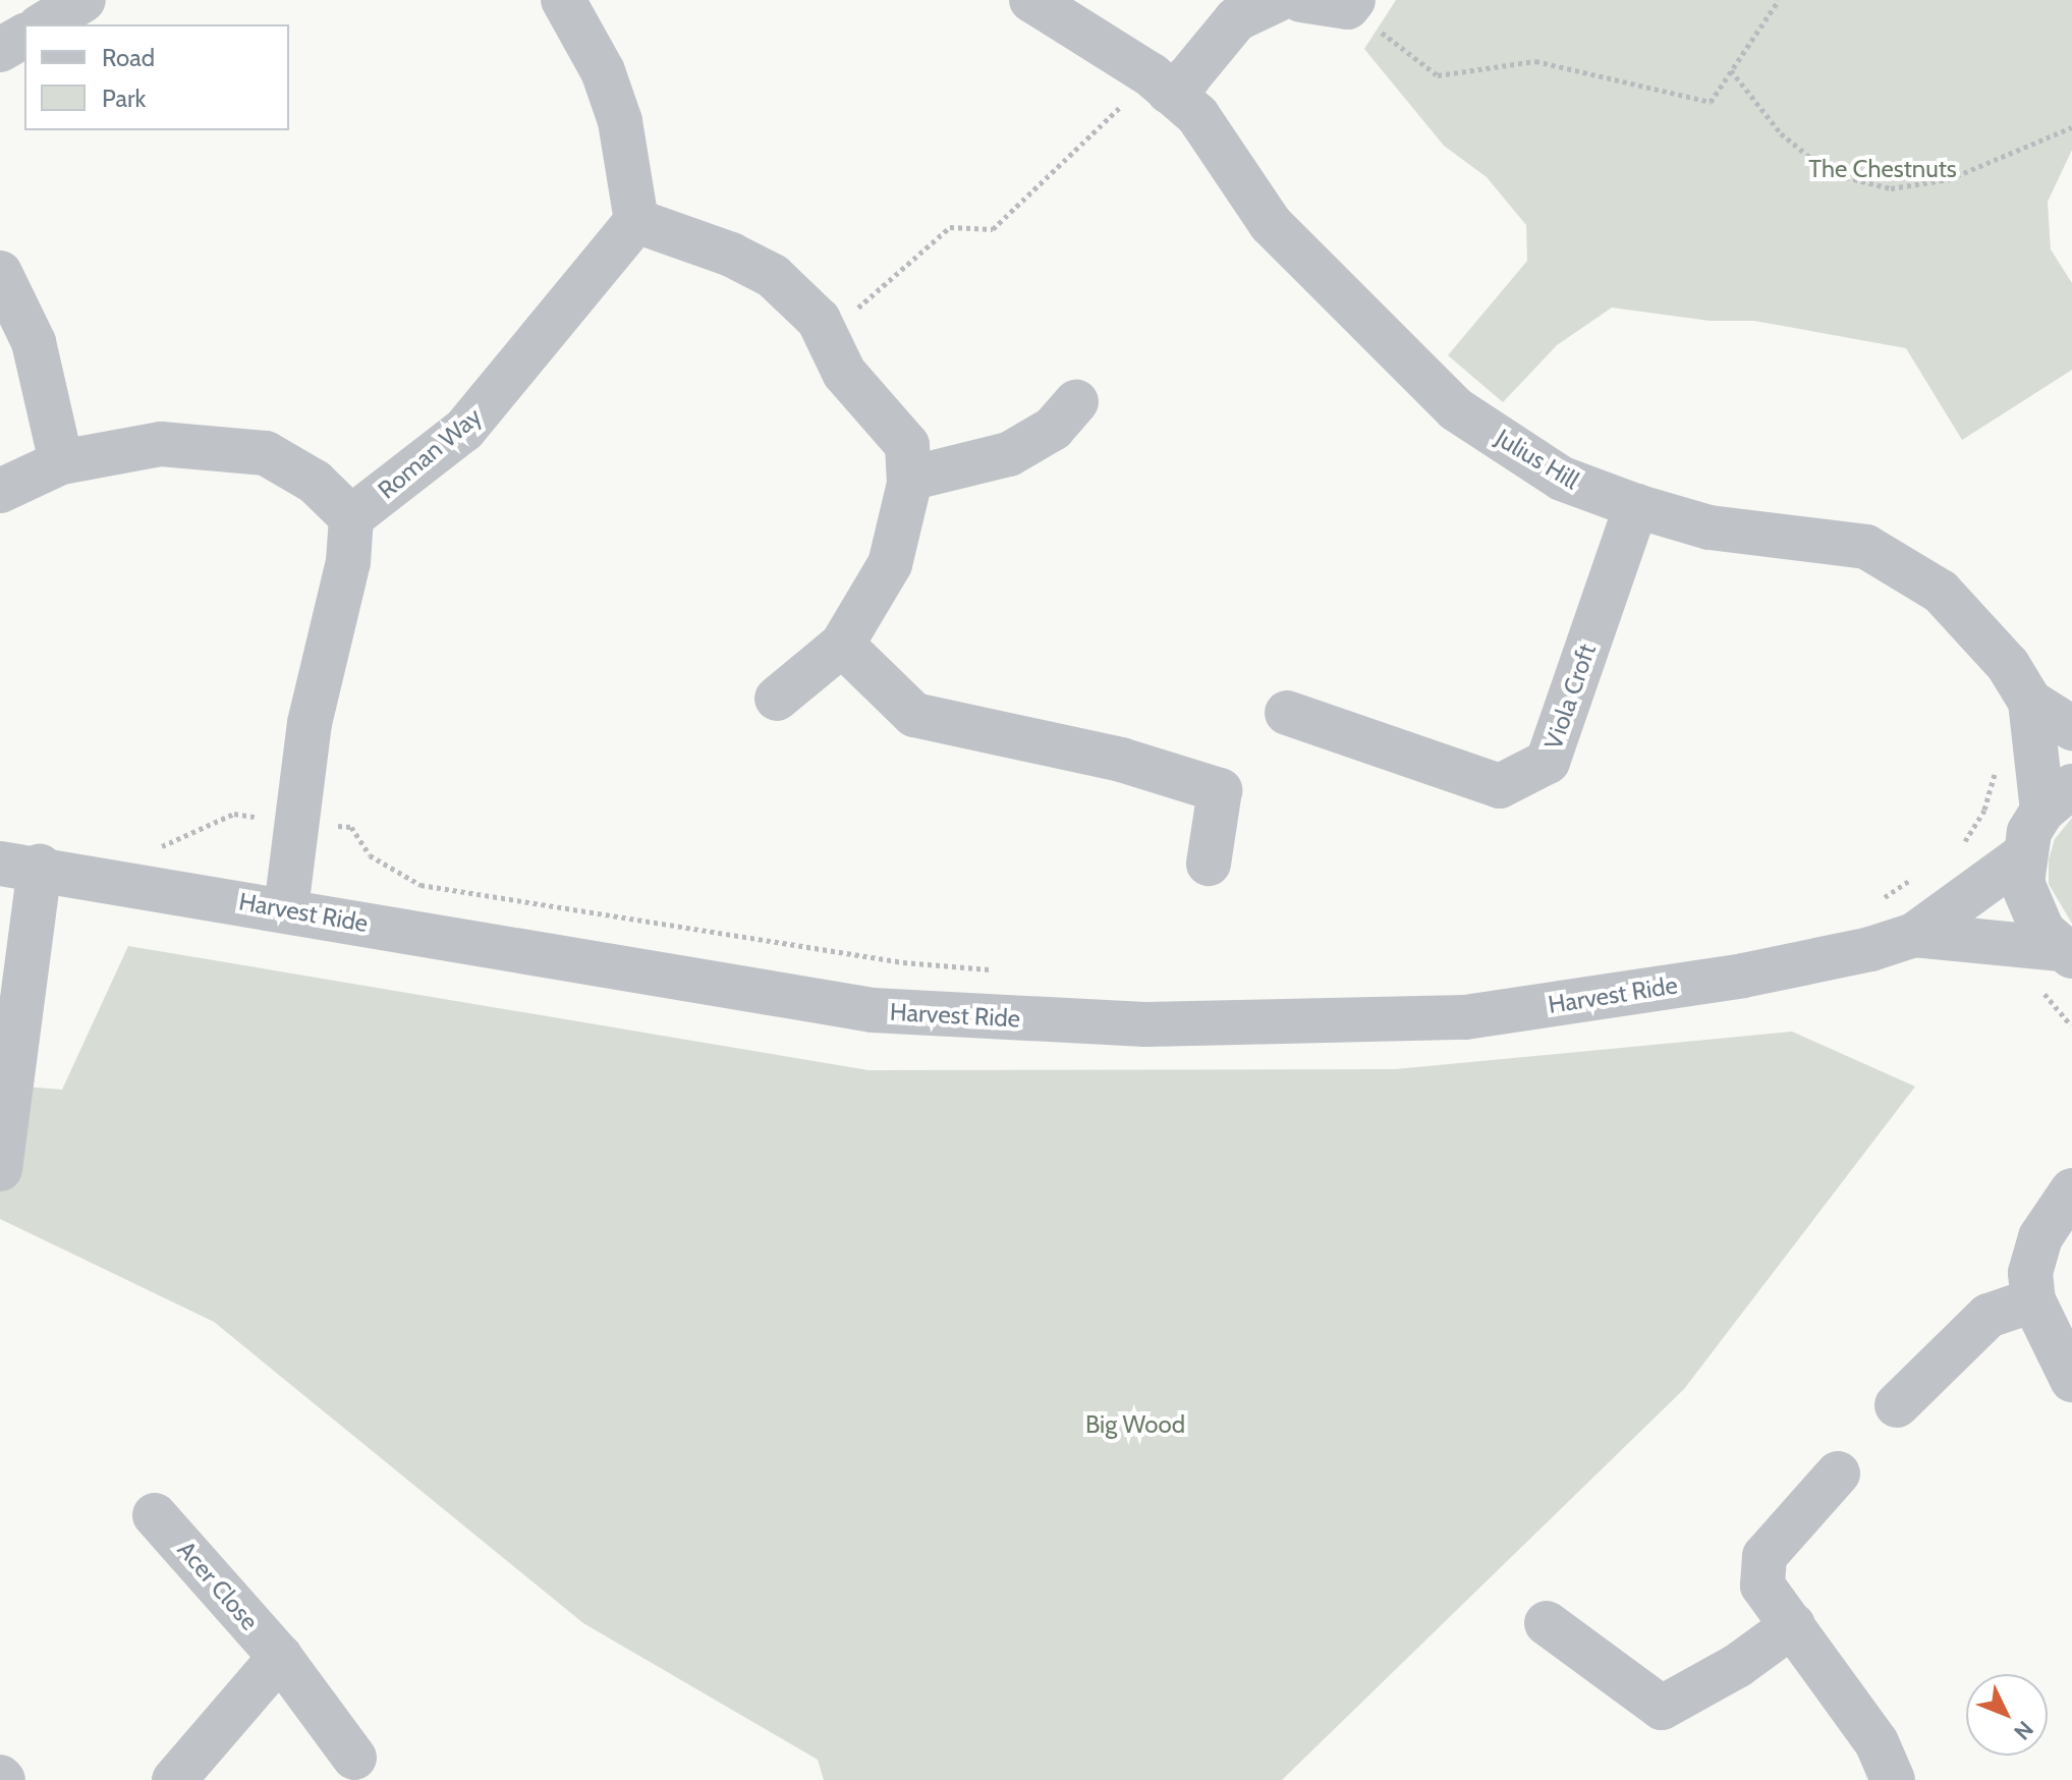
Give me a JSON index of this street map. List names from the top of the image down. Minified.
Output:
{"streets":{"street":["Roman Way","Julius Hill","Viola Croft","Harvest Ride","Acer Close"]},"crossings":[["Julius Hill","Viola Croft"]],"parks":["The Chestnuts","Big Wood"],"legend":["Road","Park"],"north":"bottom right"}
